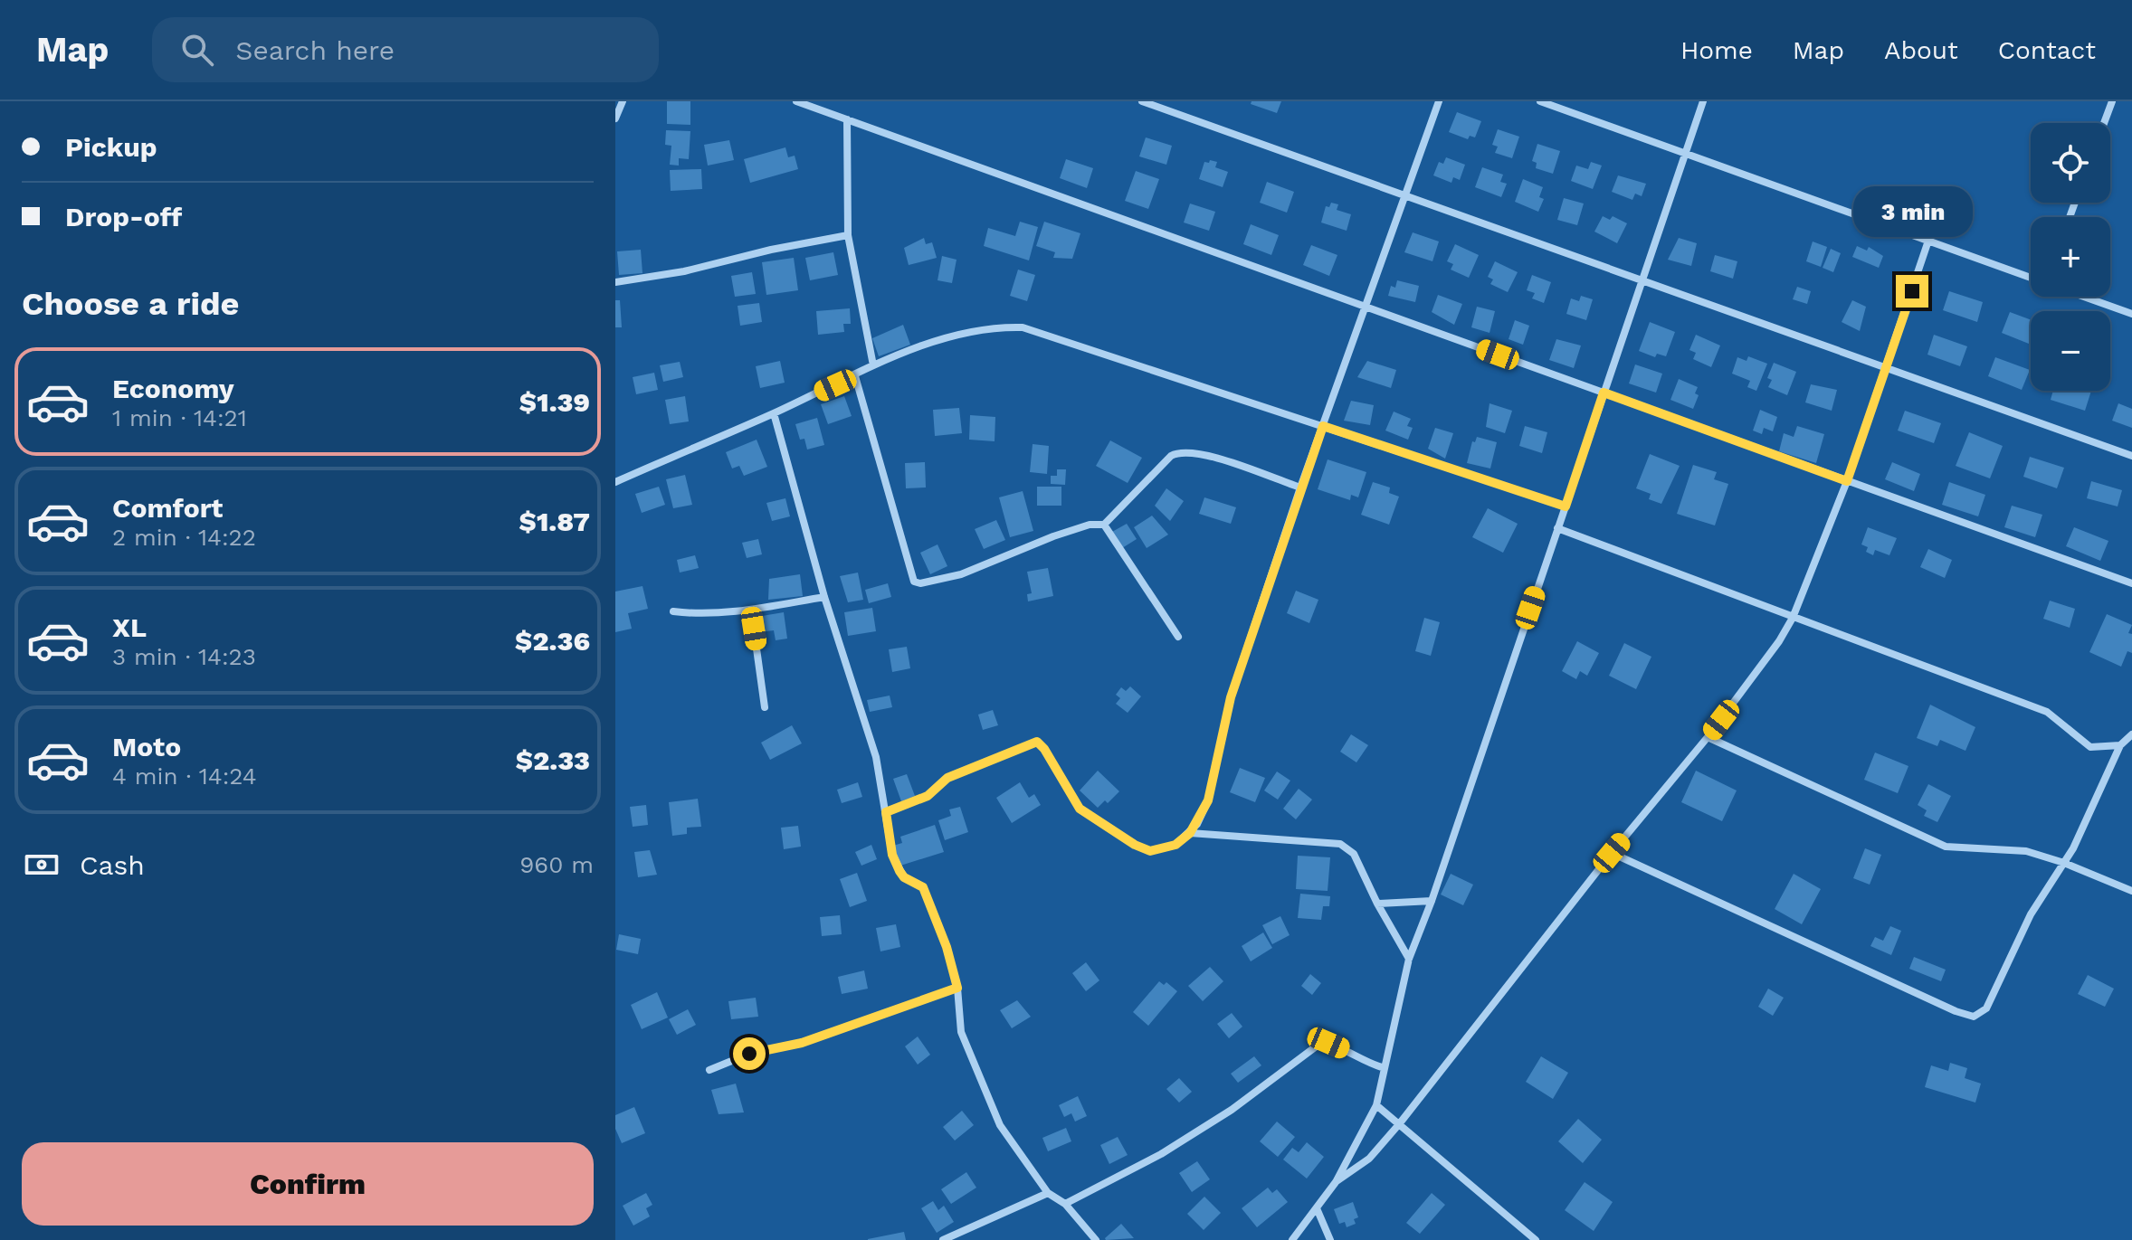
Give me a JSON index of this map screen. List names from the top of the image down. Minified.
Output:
{"page":{"header":"Map","search":"Search here","nav":["Home","Map","About","Contact"],"banner":["Pickup","Drop-off"],"map_buttons":["+","−"],"bubble":"3 min","heading":"Choose a ride","list":[{"name":"Economy","note":"1 min · 14:21","value":"$1.39"},{"name":"Comfort","note":"2 min · 14:22","value":"$1.87"},{"name":"XL","note":"3 min · 14:23","value":"$2.36"},{"name":"Moto","note":"4 min · 14:24","value":"$2.33"}],"pay":["Cash","960 m"],"buttons":"Confirm"}}
